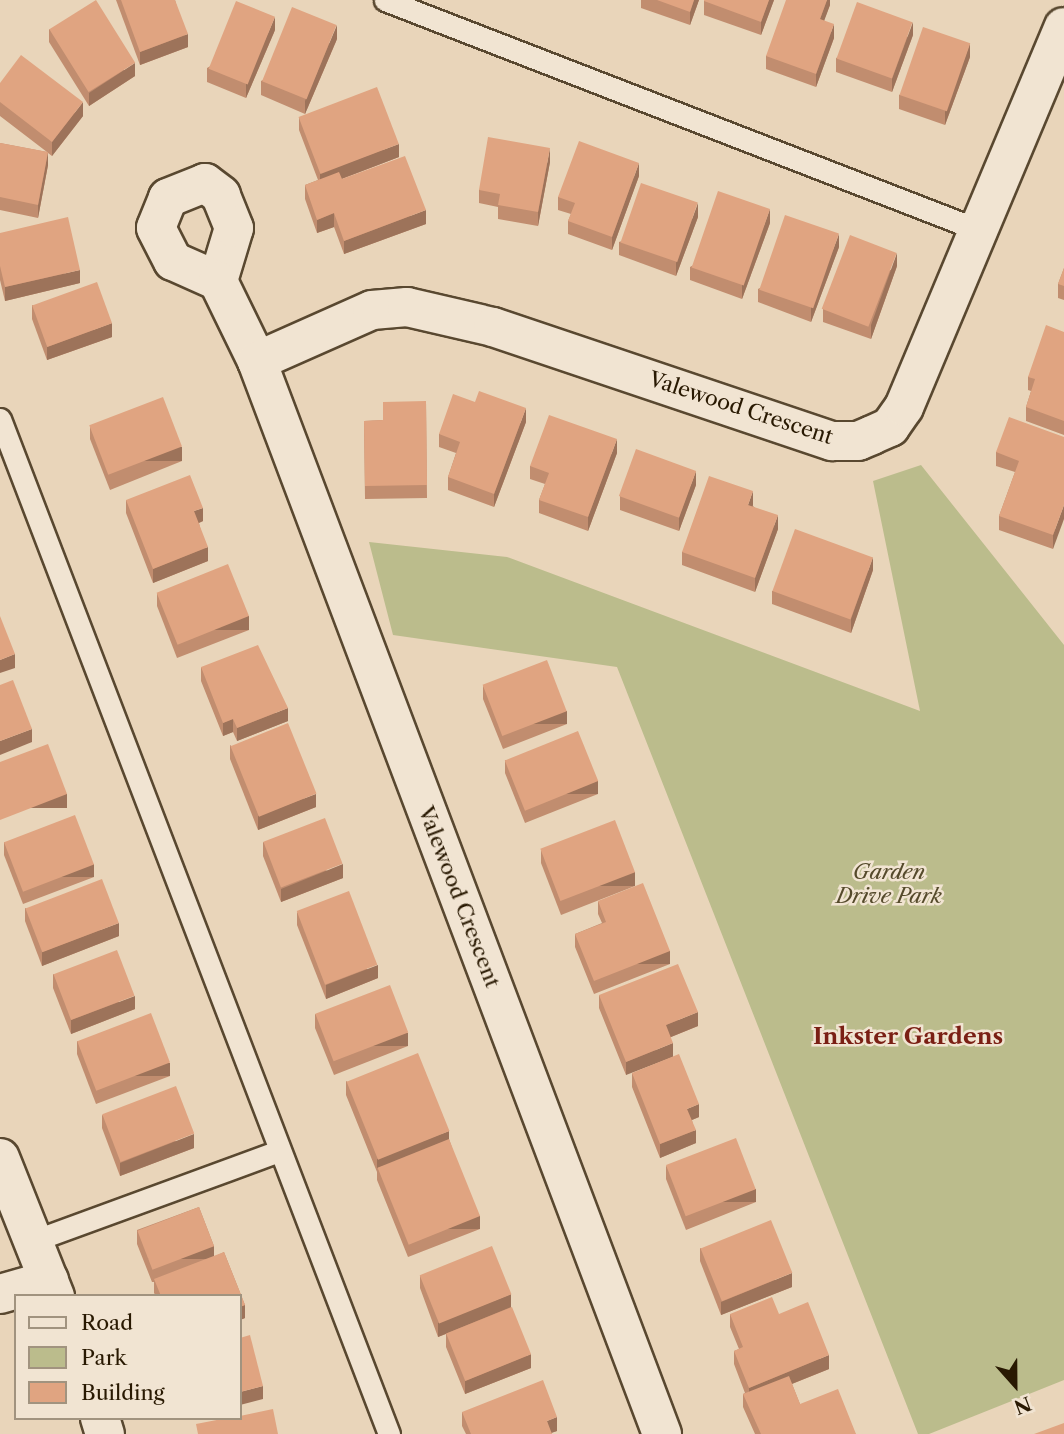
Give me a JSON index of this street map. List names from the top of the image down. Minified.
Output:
{"streets":{"street":["Valewood Crescent"]},"districts":["Inkster Gardens"],"parks":["Garden Drive Park"],"legend":["Road","Park","Building"],"north":"bottom"}
